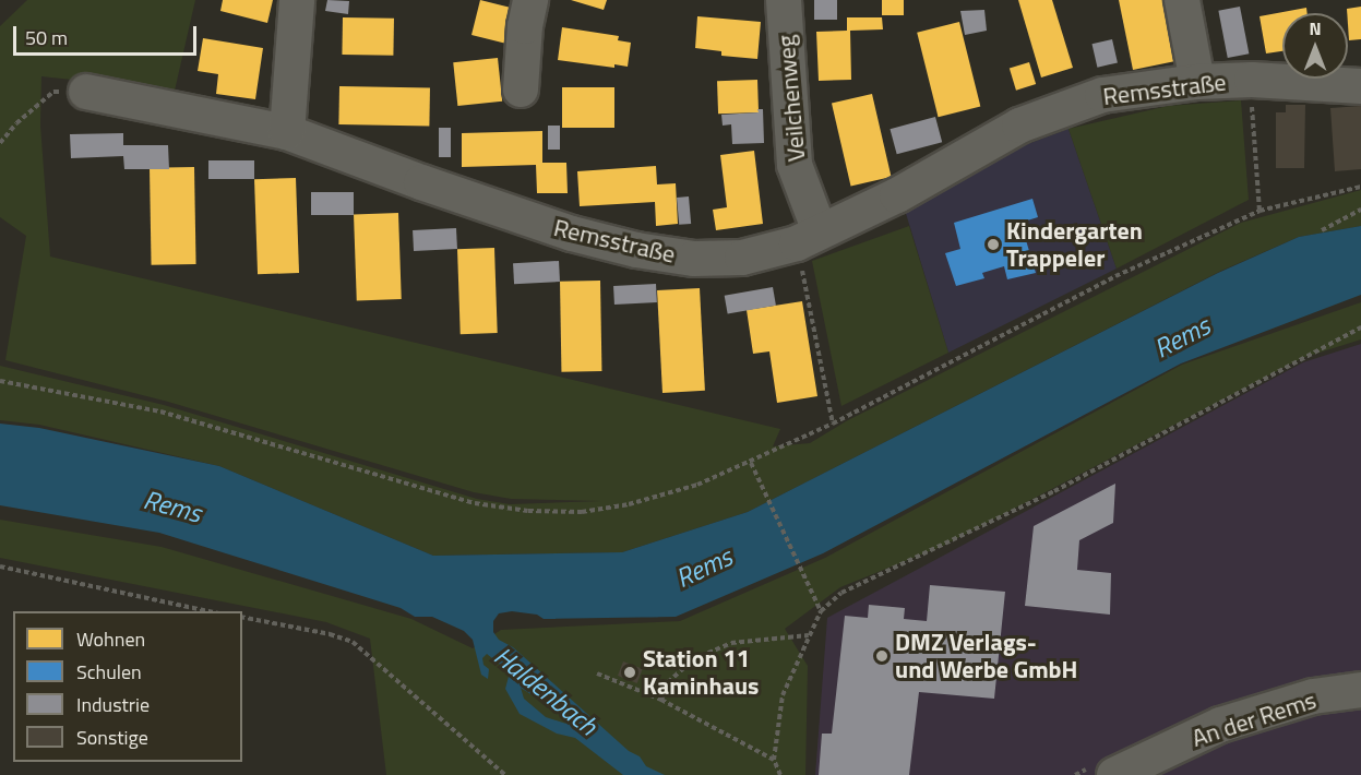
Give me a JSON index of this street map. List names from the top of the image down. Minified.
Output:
{"streets":{"street":["Remsstraße","Veilchenweg","An der Rems"]},"crossings":[["Remsstraße","Veilchenweg"]],"water":["Rems","Haldenbach"],"places":["Kindergarten Trappeler","DMZ Verlags- und Werbe GmbH","Station 11 Kaminhaus"],"legend":["Wohnen","Schulen","Industrie","Sonstige"],"scale_bar":"50 m","north":"top"}
